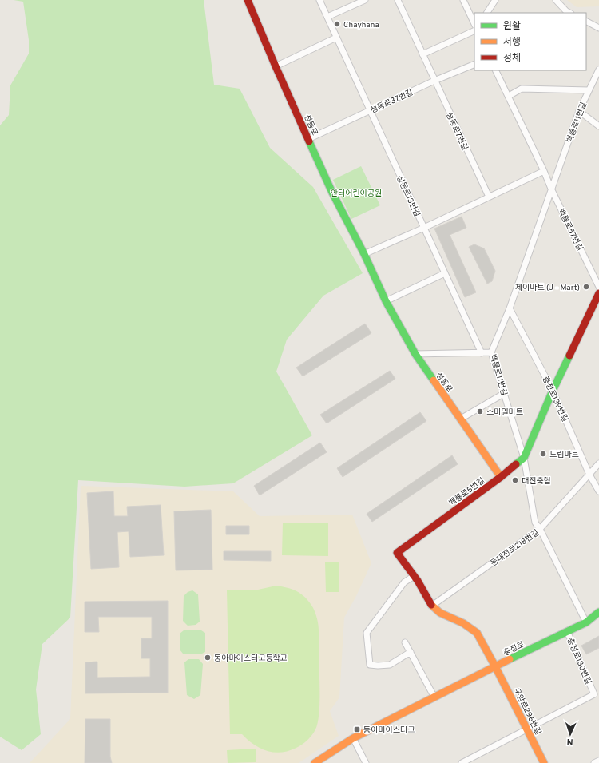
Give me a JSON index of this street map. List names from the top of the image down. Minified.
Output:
{"streets":{"street":["성동로37번길","백룡로11번길","성동로","성동로7번길","성동로13번길","백룡로57번길","충정로139번길","백룡로5번길","동대전로218번길","충정로","충정로130번길","우암로296번길"]},"crossings":[["성동로37번길","성동로"],["성동로37번길","성동로7번길"],["성동로37번길","성동로13번길"],["백룡로11번길","백룡로57번길"],["백룡로11번길","충정로139번길"],["백룡로11번길","백룡로5번길"],["백룡로11번길","동대전로218번길"],["백룡로11번길","충정로"],["성동로","백룡로5번길"],["충정로139번길","백룡로5번길"],["충정로139번길","동대전로218번길"],["백룡로5번길","동대전로218번길"],["백룡로5번길","충정로"],["백룡로5번길","우암로296번길"],["충정로","충정로130번길"],["충정로","우암로296번길"],["충정로130번길","우암로296번길"]],"parks":["안터어린이공원"],"places":{"other":["Chayhana","제이마트 (J - Mart)","스마일마트","드림마트","대전축협","동아마이스터고등학교"],"transit":["동아마이스터고"]},"legend":["원활","서행","정체"],"north":"bottom"}
